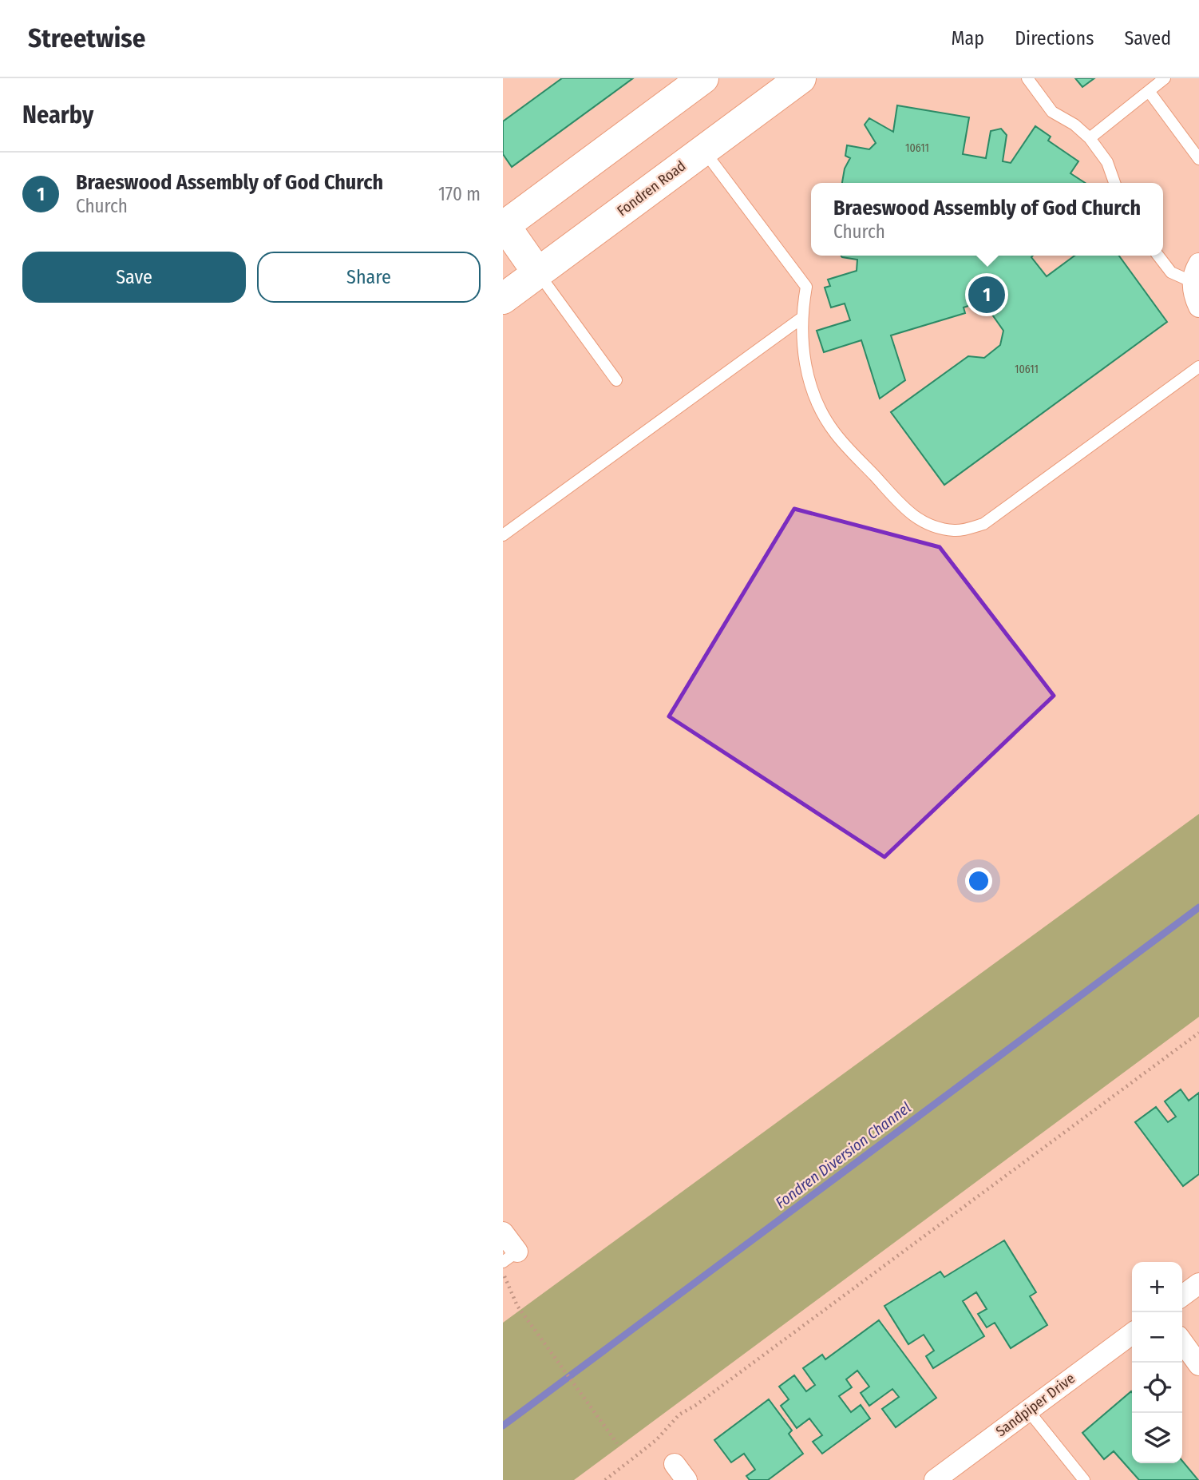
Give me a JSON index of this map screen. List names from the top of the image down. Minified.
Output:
{"streets":{"main road":["Fondren Road"],"street":["Sandpiper Drive"]},"water":["Fondren Diversion Channel"],"house_numbers":["10611","10611"],"page":{"header":"Streetwise","nav":["Map","Directions","Saved"],"heading":"Nearby","list":[{"mark":"1","name":"Braeswood Assembly of God Church","note":"Church","value":"170 m"}],"popup":["Braeswood Assembly of God Church","Church"],"buttons":["Save","Share"],"pins":"1","map_buttons":["+","−"]}}
